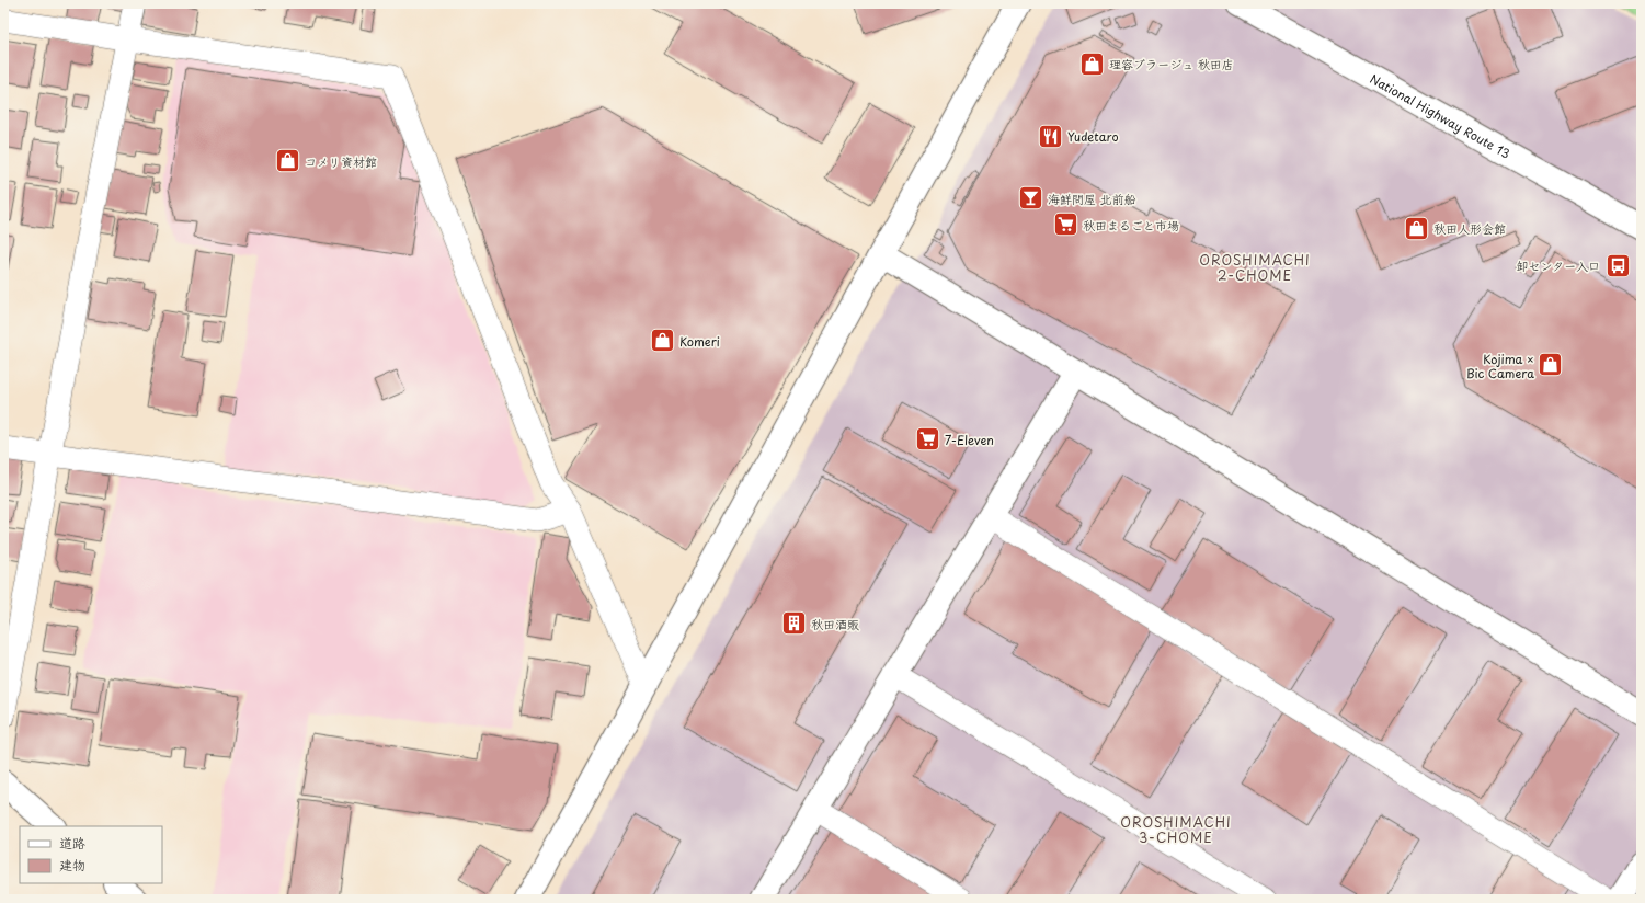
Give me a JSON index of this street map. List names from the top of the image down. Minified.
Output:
{"streets":{"main road":["National Highway Route 13"]},"districts":["OROSHIMACHI 2-CHOME","OROSHIMACHI 3-CHOME"],"places":{"shop":["理容ブラージュ 秋田店","コメリ資材館","秋田人形会館","Komeri","Kojima × Bic Camera"],"restaurant":["Yudetaro"],"bar":["海鮮問屋 北前船"],"supermarket":["秋田まるごと市場","7-Eleven"],"bus stop":["卸センター入口"],"building":["秋田酒販"]},"legend":["道路","建物"]}
